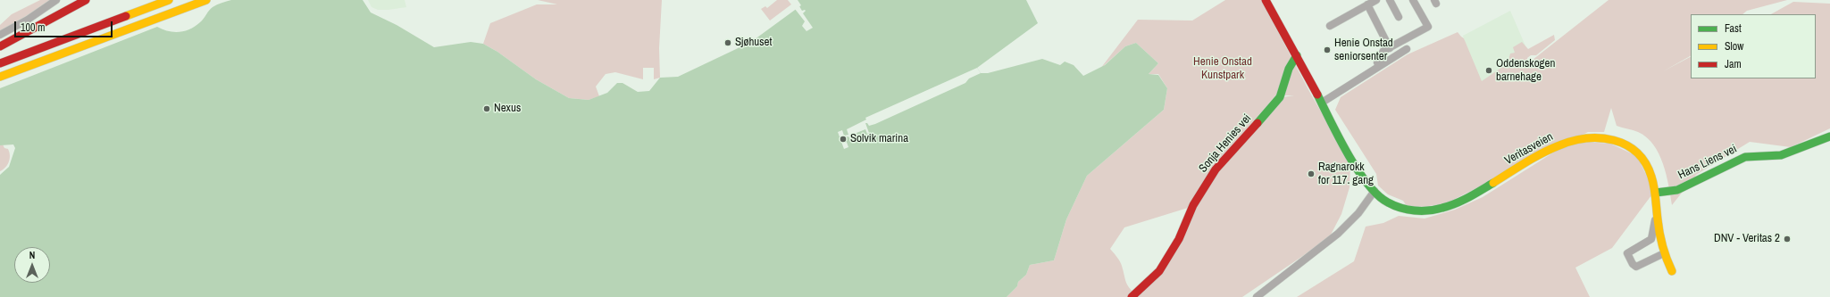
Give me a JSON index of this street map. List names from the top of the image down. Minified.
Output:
{"streets":{"main road":["Sonja Henies vei","Veritasveien","Hans Liens vei"]},"crossings":[["Veritasveien","Hans Liens vei"]],"parks":["Henie Onstad Kunstpark"],"places":["Sjøhuset","Henie Onstad seniorsenter","Oddenskogen barnehage","Nexus","Solvik marina","Ragnarokk for 117. gang","DNV - Veritas 2"],"legend":["Fast","Slow","Jam"],"scale_bar":"100 m","north":"top"}
